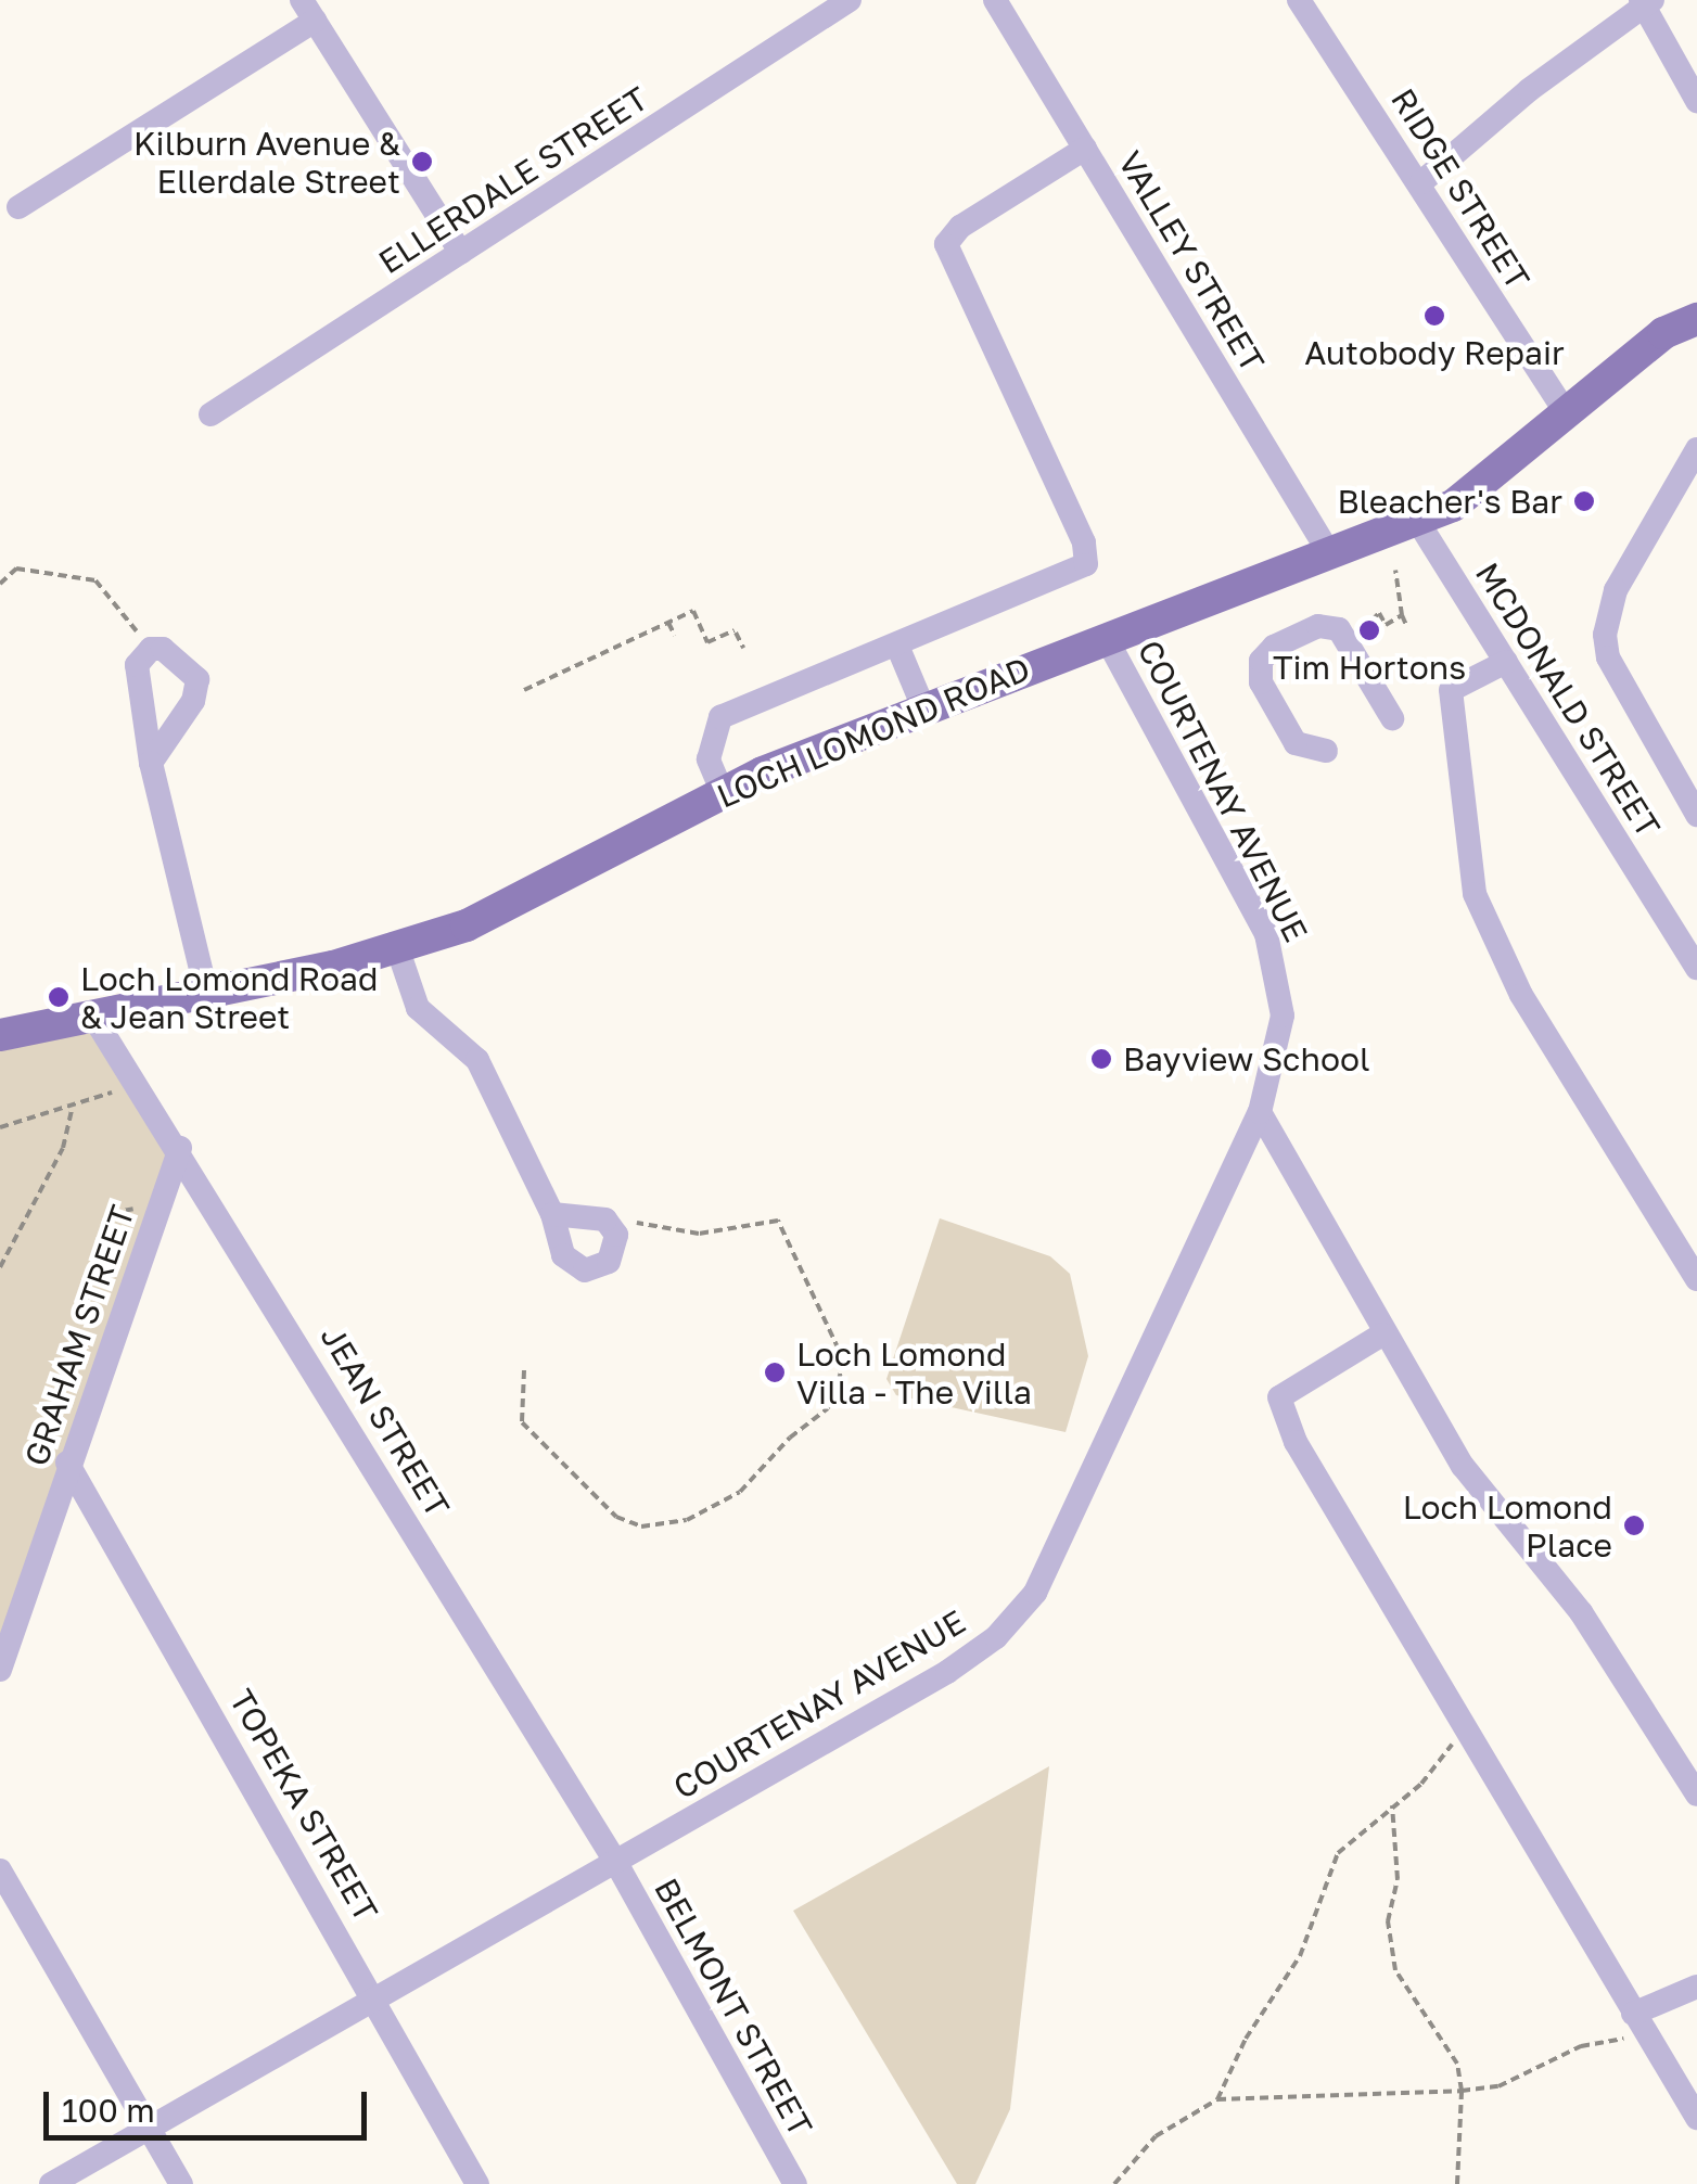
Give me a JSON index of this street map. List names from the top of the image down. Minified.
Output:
{"streets":{"main road":["LOCH LOMOND ROAD"],"street":["ELLERDALE STREET","RIDGE STREET","VALLEY STREET","MCDONALD STREET","COURTENAY AVENUE","GRAHAM STREET","JEAN STREET","TOPEKA STREET","BELMONT STREET"]},"crossings":[["RIDGE STREET","LOCH LOMOND ROAD"],["VALLEY STREET","LOCH LOMOND ROAD"],["MCDONALD STREET","LOCH LOMOND ROAD"],["LOCH LOMOND ROAD","COURTENAY AVENUE"],["LOCH LOMOND ROAD","JEAN STREET"],["COURTENAY AVENUE","JEAN STREET"],["COURTENAY AVENUE","TOPEKA STREET"],["COURTENAY AVENUE","BELMONT STREET"],["GRAHAM STREET","JEAN STREET"],["GRAHAM STREET","TOPEKA STREET"],["JEAN STREET","BELMONT STREET"]],"places":["Kilburn Avenue & Ellerdale Street","Autobody Repair","Bleacher's Bar","Tim Hortons","Loch Lomond Road & Jean Street","Bayview School","Loch Lomond Villa - The Villa","Loch Lomond Place"],"scale_bar":"100 m"}
